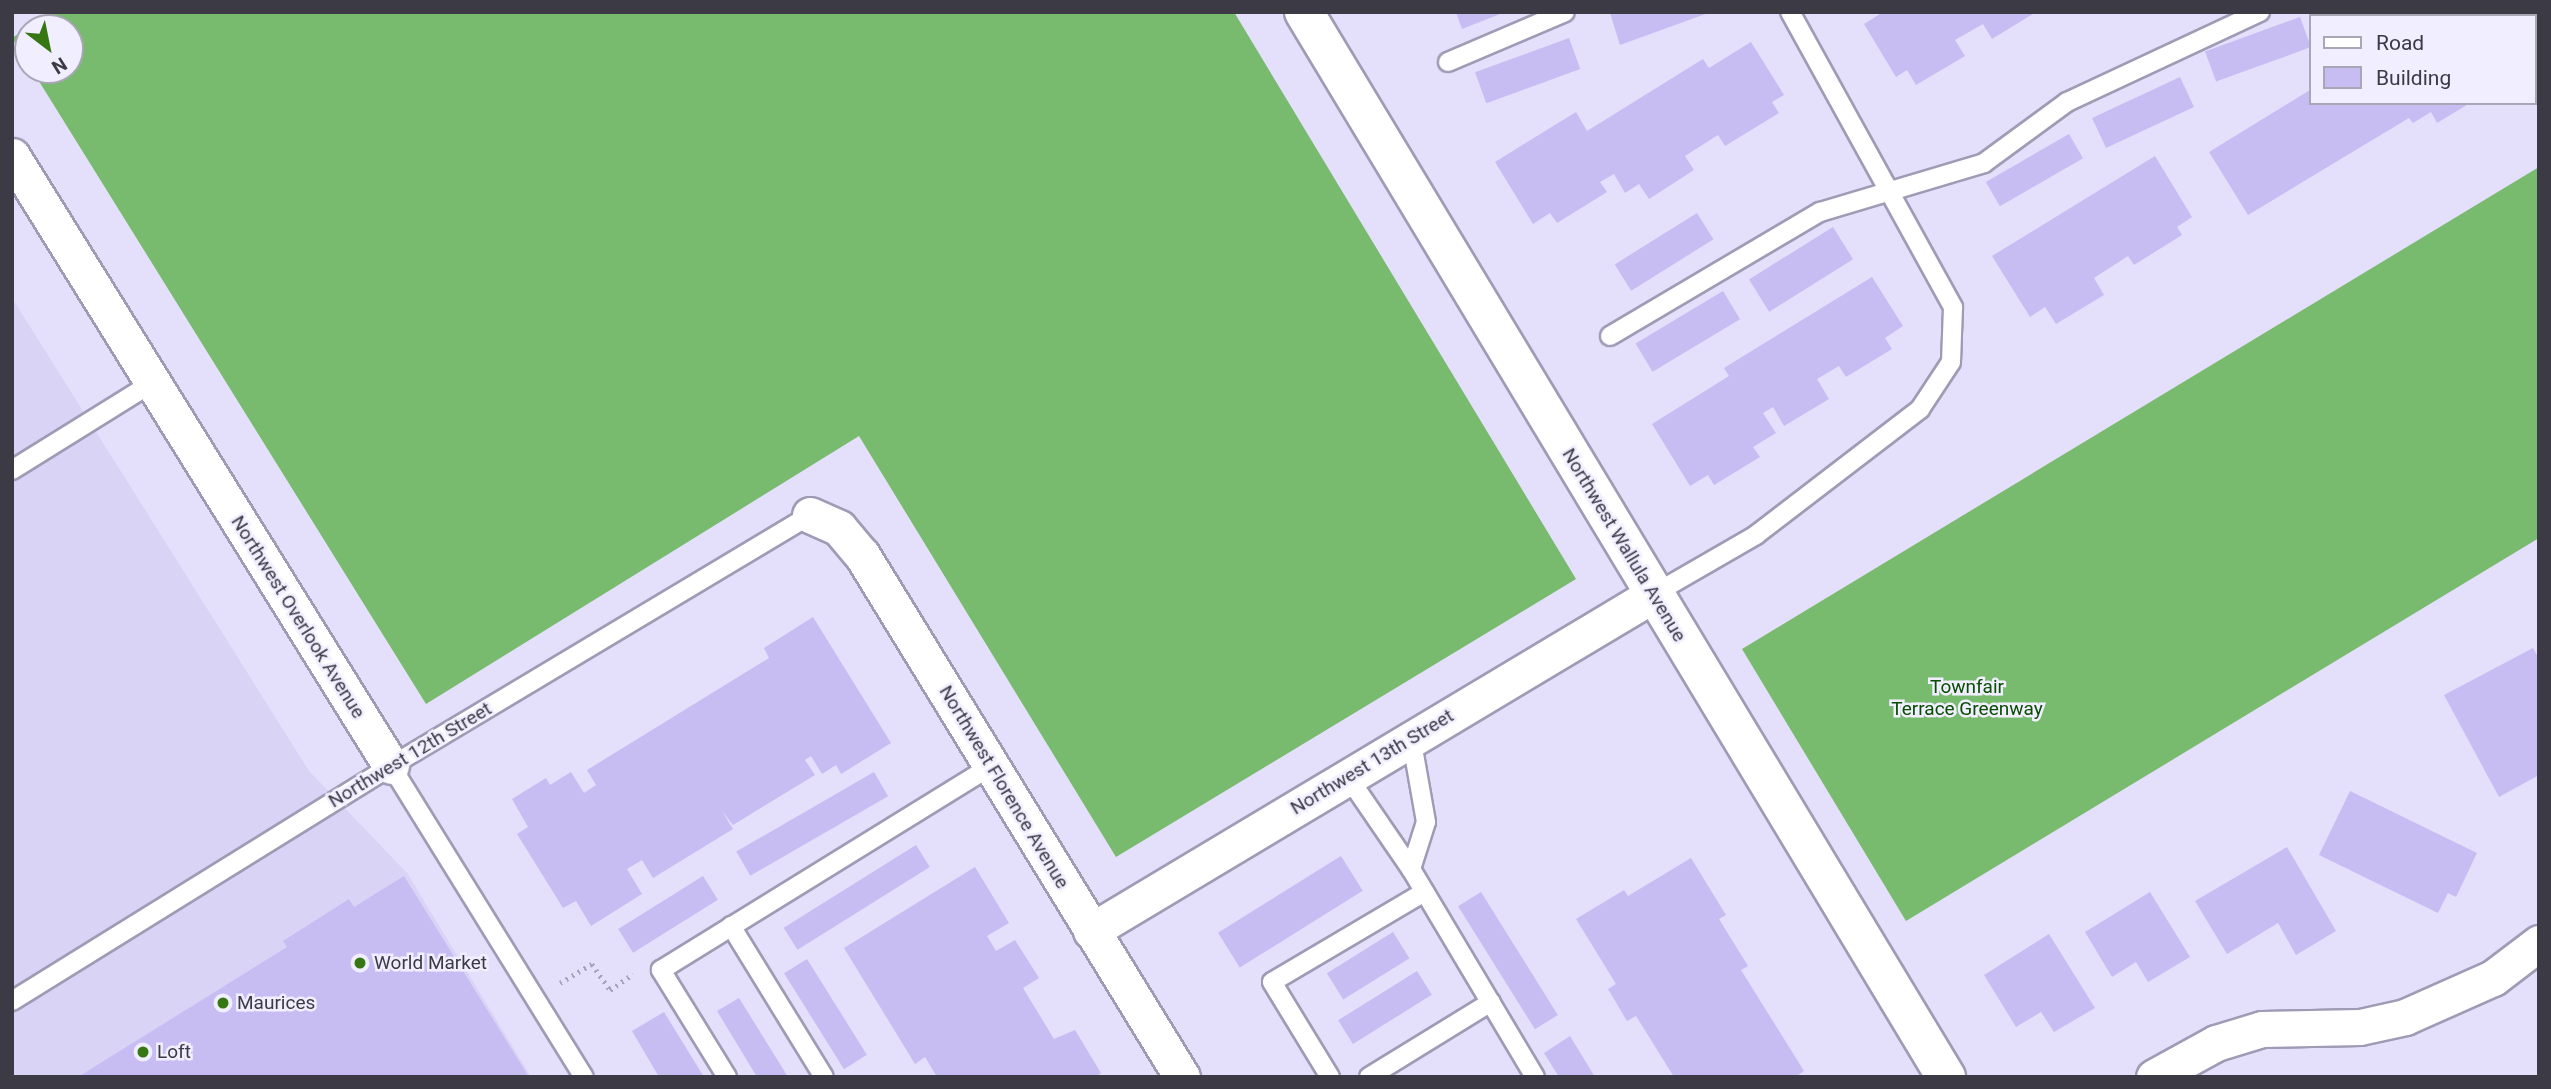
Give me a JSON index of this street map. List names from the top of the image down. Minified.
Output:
{"streets":{"street":["Northwest Wallula Avenue","Northwest Overlook Avenue","Northwest 13th Street","Northwest Florence Avenue"],"lane":["Northwest 12th Street"]},"crossings":[["Northwest Wallula Avenue","Northwest 13th Street"],["Northwest Overlook Avenue","Northwest 12th Street"],["Northwest 12th Street","Northwest Florence Avenue"],["Northwest 13th Street","Northwest Florence Avenue"]],"parks":["Townfair Terrace Greenway"],"places":["World Market","Maurices","Loft"],"legend":["Road","Building"],"north":"bottom right"}
